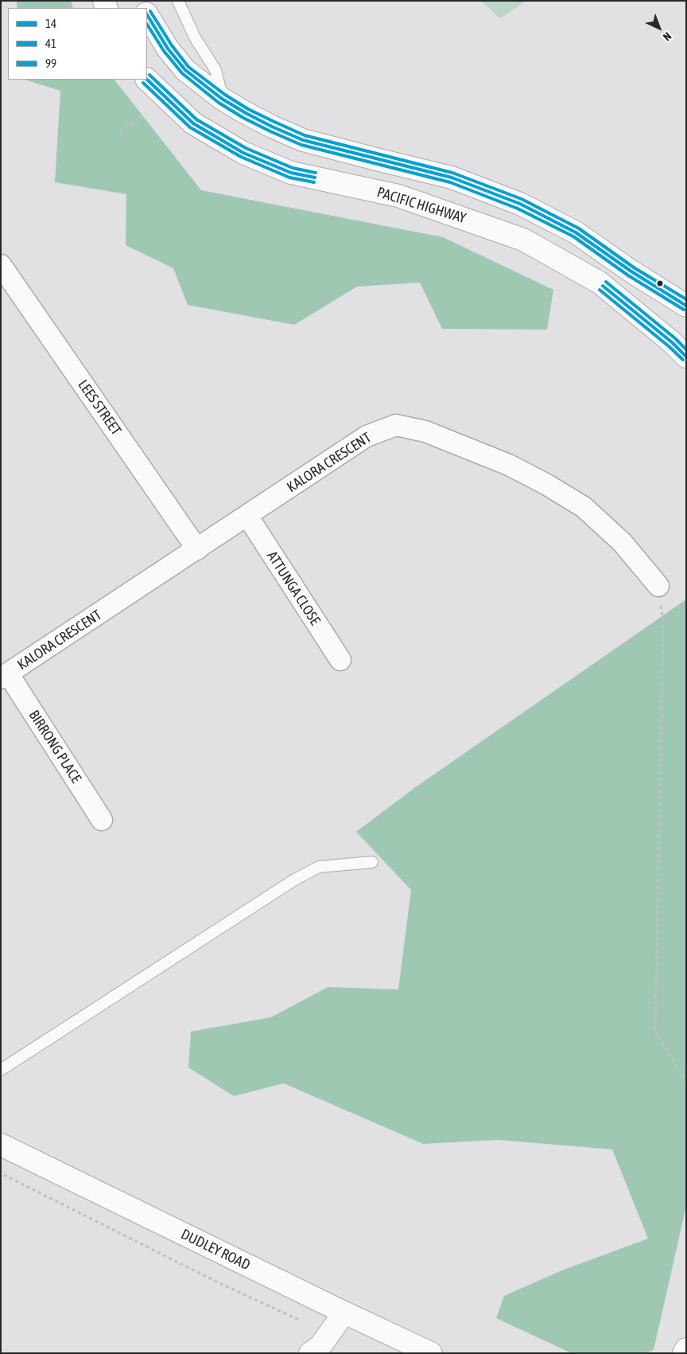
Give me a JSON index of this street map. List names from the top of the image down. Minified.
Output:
{"streets":{"main road":["PACIFIC HIGHWAY","DUDLEY ROAD"],"street":["LEES STREET","KALORA CRESCENT","ATTUNGA CLOSE","BIRRONG PLACE"]},"crossings":[["LEES STREET","KALORA CRESCENT"],["KALORA CRESCENT","ATTUNGA CLOSE"],["KALORA CRESCENT","BIRRONG PLACE"]],"lines":["transit line 99","transit line 14","transit line 41"],"legend":["14","41","99"],"north":"bottom right"}
